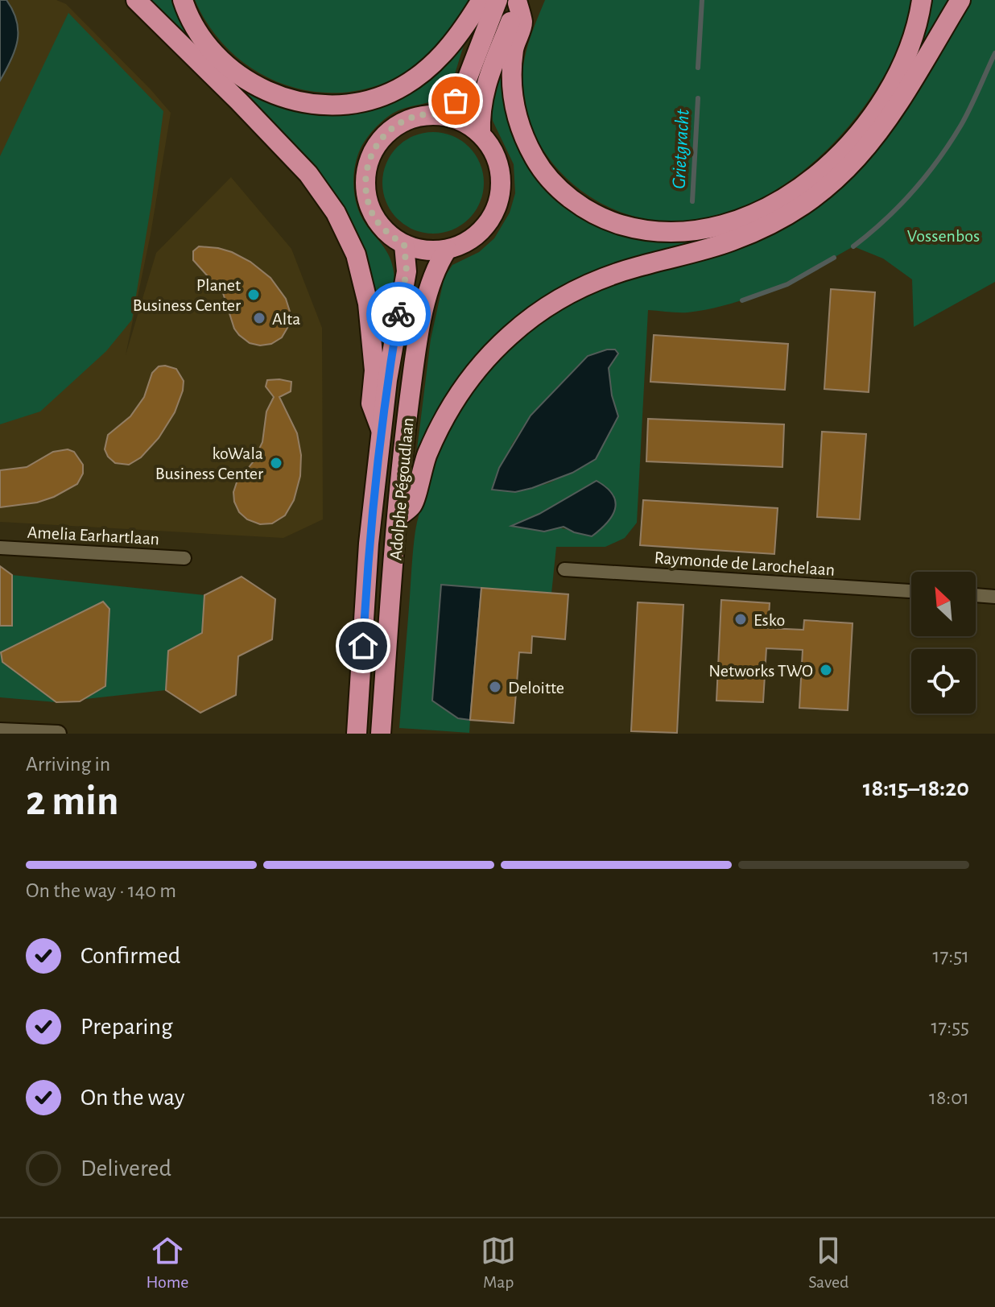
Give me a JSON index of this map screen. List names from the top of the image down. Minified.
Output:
{"streets":{"highway":["Adolphe Pégoudlaan"],"street":["Amelia Earhartlaan","Raymonde de Larochelaan"]},"water":["Grietgracht"],"parks":["Vossenbos"],"places":["Planet Business Center","Alta","koWala Business Center","Esko","Networks TWO","Deloitte"],"north":"top left","page":{"heading":["2 min","Arriving in","18:15–18:20"],"bar":"On the way · 140 m","list":[["Confirmed","17:51"],["Preparing","17:55"],["On the way","18:01"],"Delivered"],"tabs":["Home","Map","Saved"]}}
